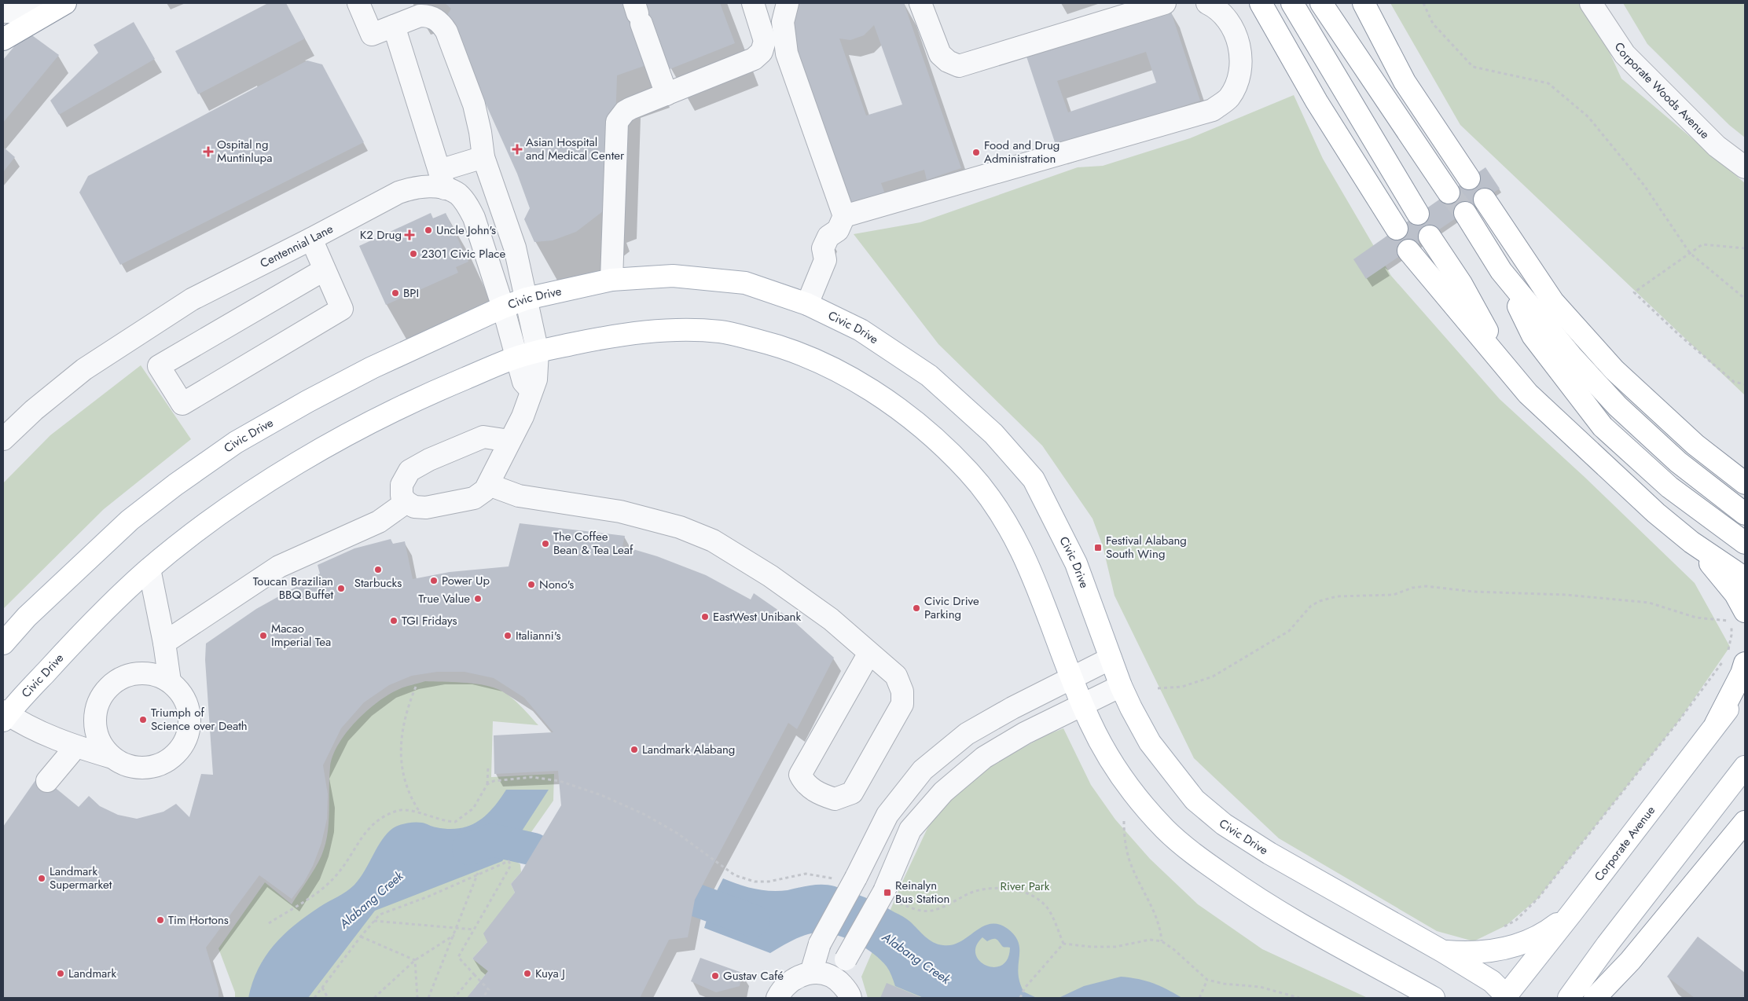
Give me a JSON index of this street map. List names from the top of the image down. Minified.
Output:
{"streets":{"main road":["Civic Drive","Corporate Avenue"],"street":["Corporate Woods Avenue","Centennial Lane"]},"crossings":[["Civic Drive","Corporate Avenue"]],"water":["Alabang Creek"],"parks":["River Park"],"places":{"health":["Asian Hospital and Medical Center","Ospital ng Muntinlupa","K2 Drug"],"other":["Food and Drug Administration","Uncle John's","2301 Civic Place","BPI","The Coffee Bean & Tea Leaf","Starbucks","Power Up","Nono's","Toucan Brazilian BBQ Buffet","True Value","Civic Drive Parking","EastWest Unibank","TGI Fridays","Macao Imperial Tea","Italianni's","Triumph of Science over Death","Landmark Alabang","Landmark Supermarket","Tim Hortons","Landmark","Kuya J","Gustav Café"],"transit":["Festival Alabang South Wing","Reinalyn Bus Station"]}}
